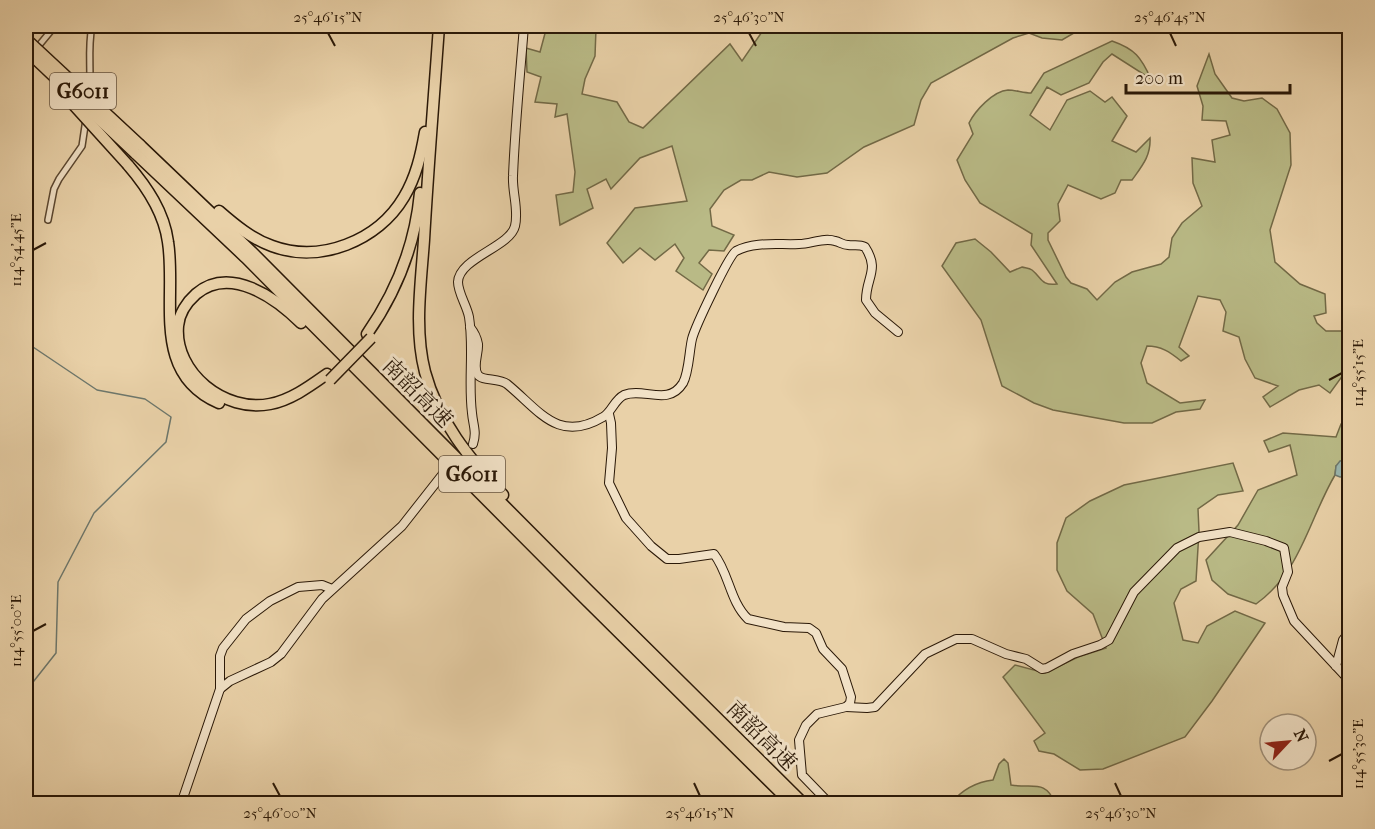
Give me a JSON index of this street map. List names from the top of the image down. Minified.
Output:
{"streets":{"highway":["G6011","南韶高速"]},"crossings":[["G6011","南韶高速"]],"scale_bar":"200 m","north":"top right","coordinates":["25°46'15\"N","25°46'30\"N","25°46'45\"N","114°54'45\"E","114°55'15\"E","114°55'00\"E","114°55'30\"E","25°46'00\"N"]}
